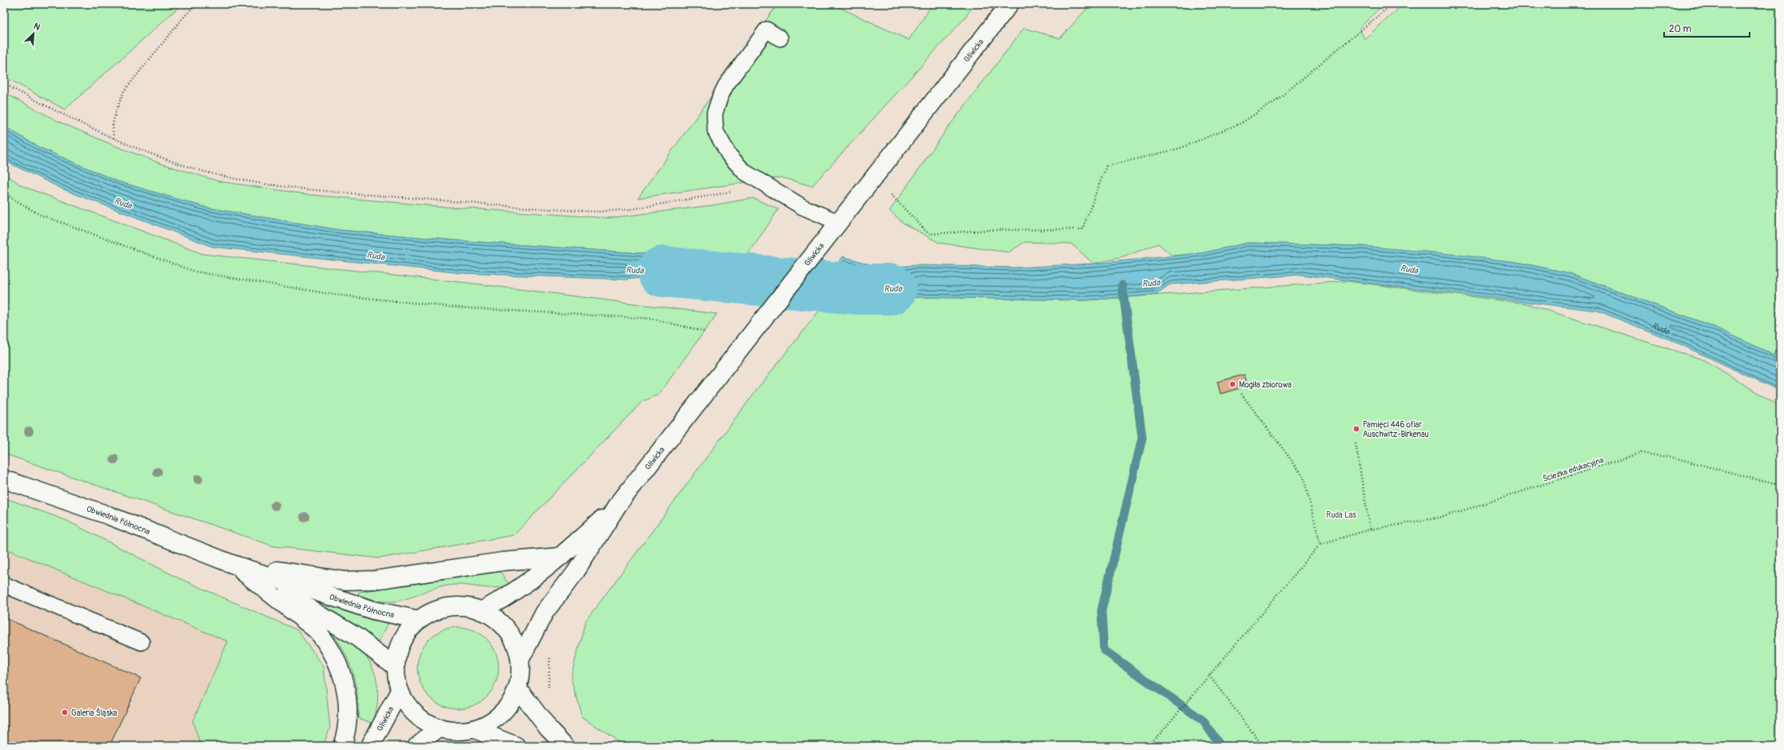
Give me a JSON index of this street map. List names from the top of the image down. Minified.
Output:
{"streets":{"main road":["Gliwicka","Obwiednia Północna"],"path":["Ścieżka edukacyjna"]},"water":["Ruda"],"parks":["Ruda Las"],"places":["Mogiła zbiorowa","Pamięci 446 ofiar Auschwitz-Birkenau","Galeria Śląska"],"scale_bar":"20 m","north":"top right"}
